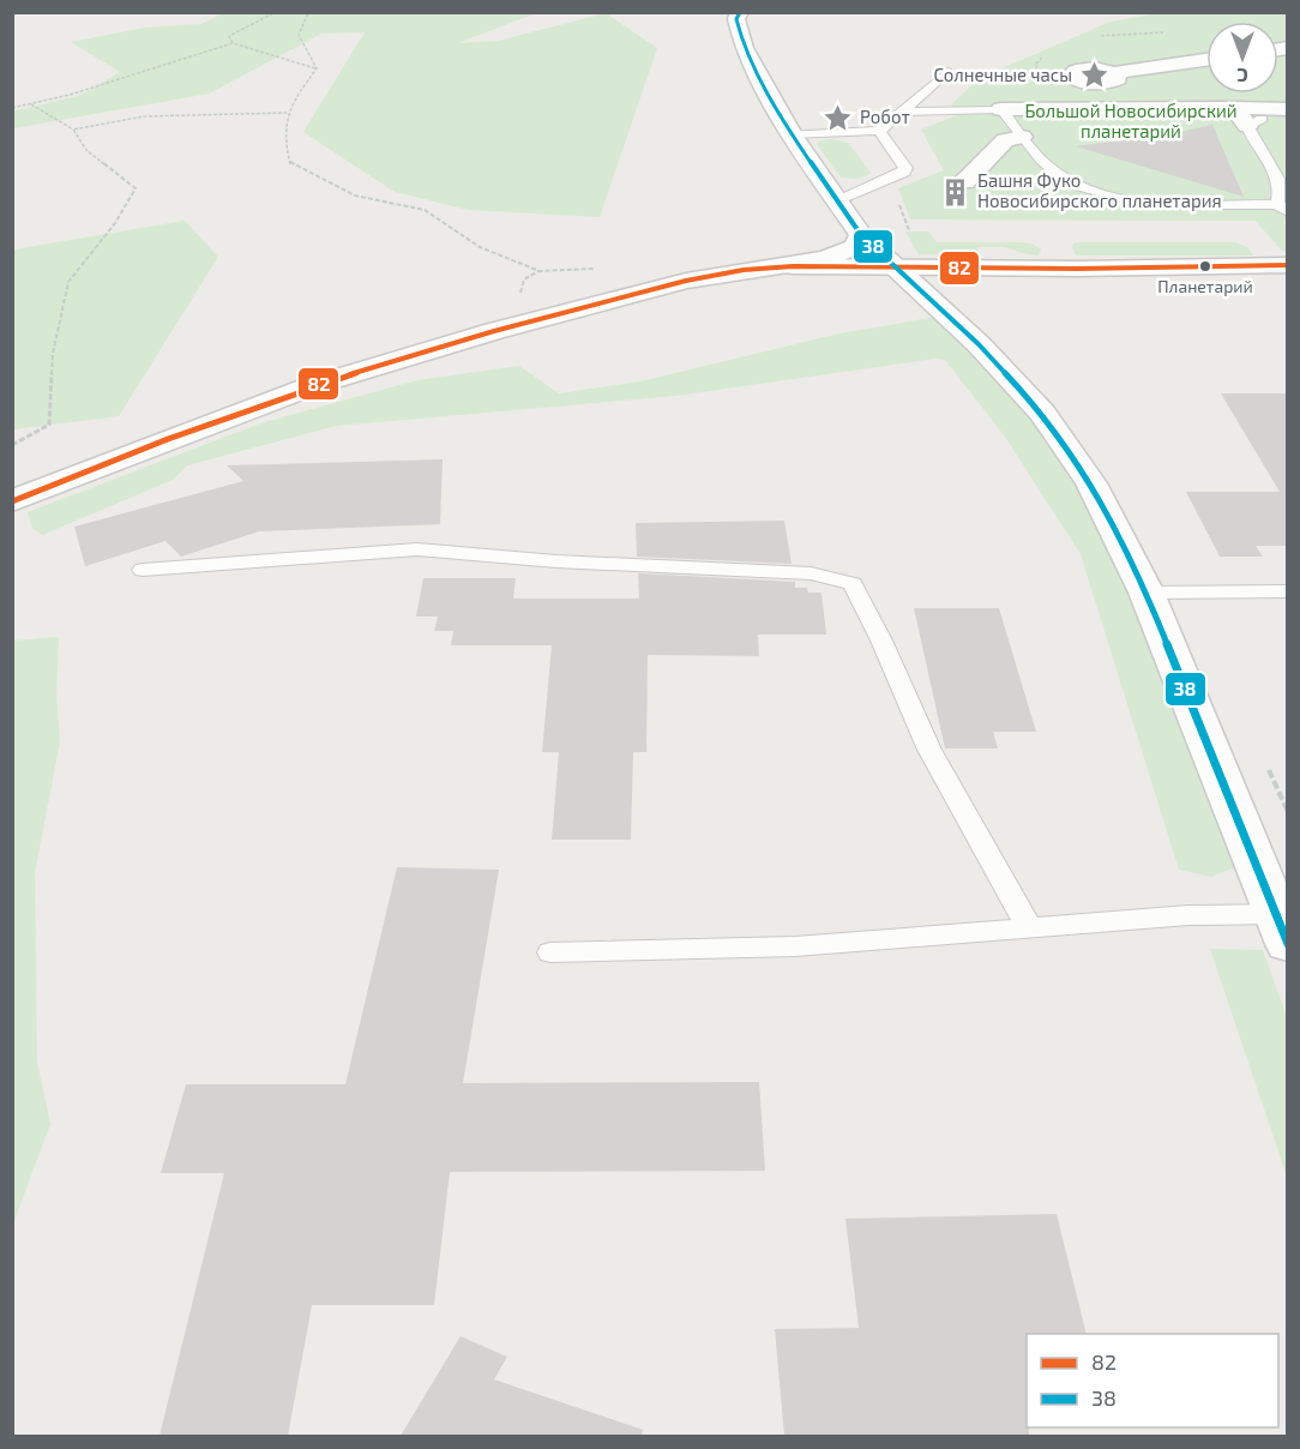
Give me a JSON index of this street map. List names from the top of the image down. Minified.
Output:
{"parks":["Большой Новосибирский планетарий"],"places":{"place":["Солнечные часы","Робот"],"building":["Башня Фуко Новосибирского планетария"],"other":["Планетарий"]},"lines":["transit line 38","transit line 82"],"legend":["82","38"],"north":"bottom"}
